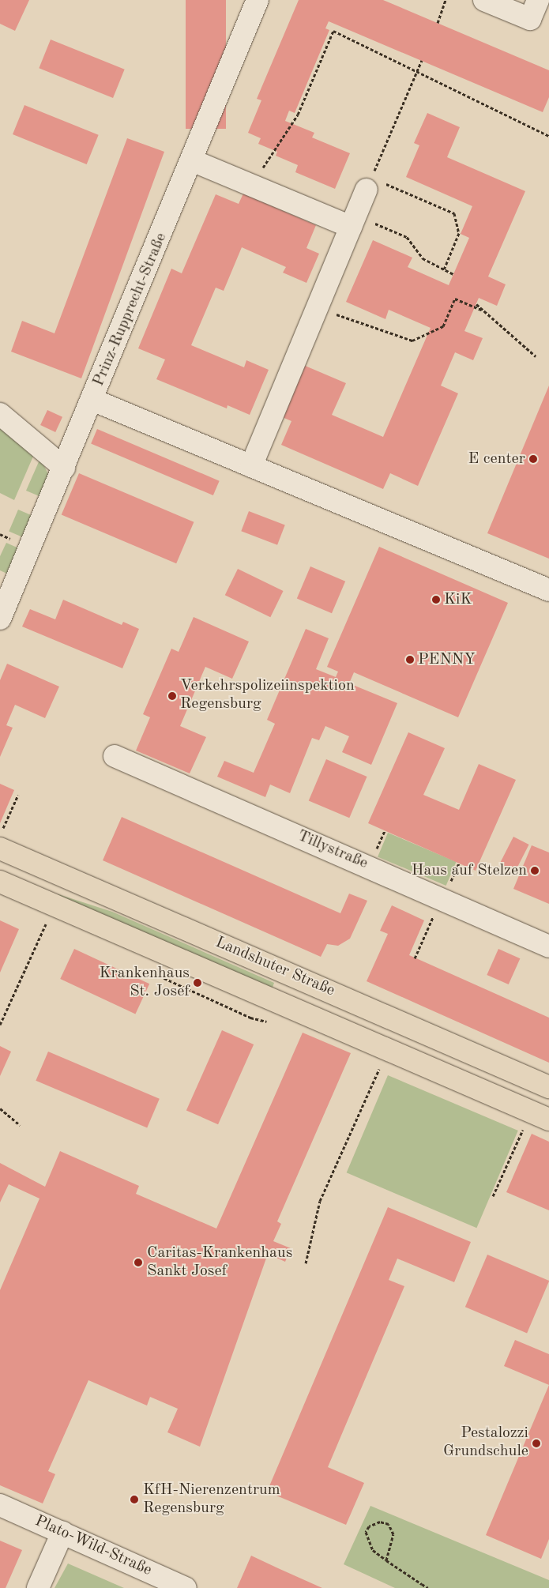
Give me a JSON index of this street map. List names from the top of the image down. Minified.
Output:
{"streets":{"main road":["Landshuter Straße"],"street":["Prinz-Rupprecht-Straße","Tillystraße","Plato-Wild-Straße"]},"places":["E center","KiK","PENNY","Verkehrspolizeiinspektion Regensburg","Haus auf Stelzen","Krankenhaus St. Josef","Caritas-Krankenhaus Sankt Josef","Pestalozzi Grundschule","KfH-Nierenzentrum Regensburg"]}
